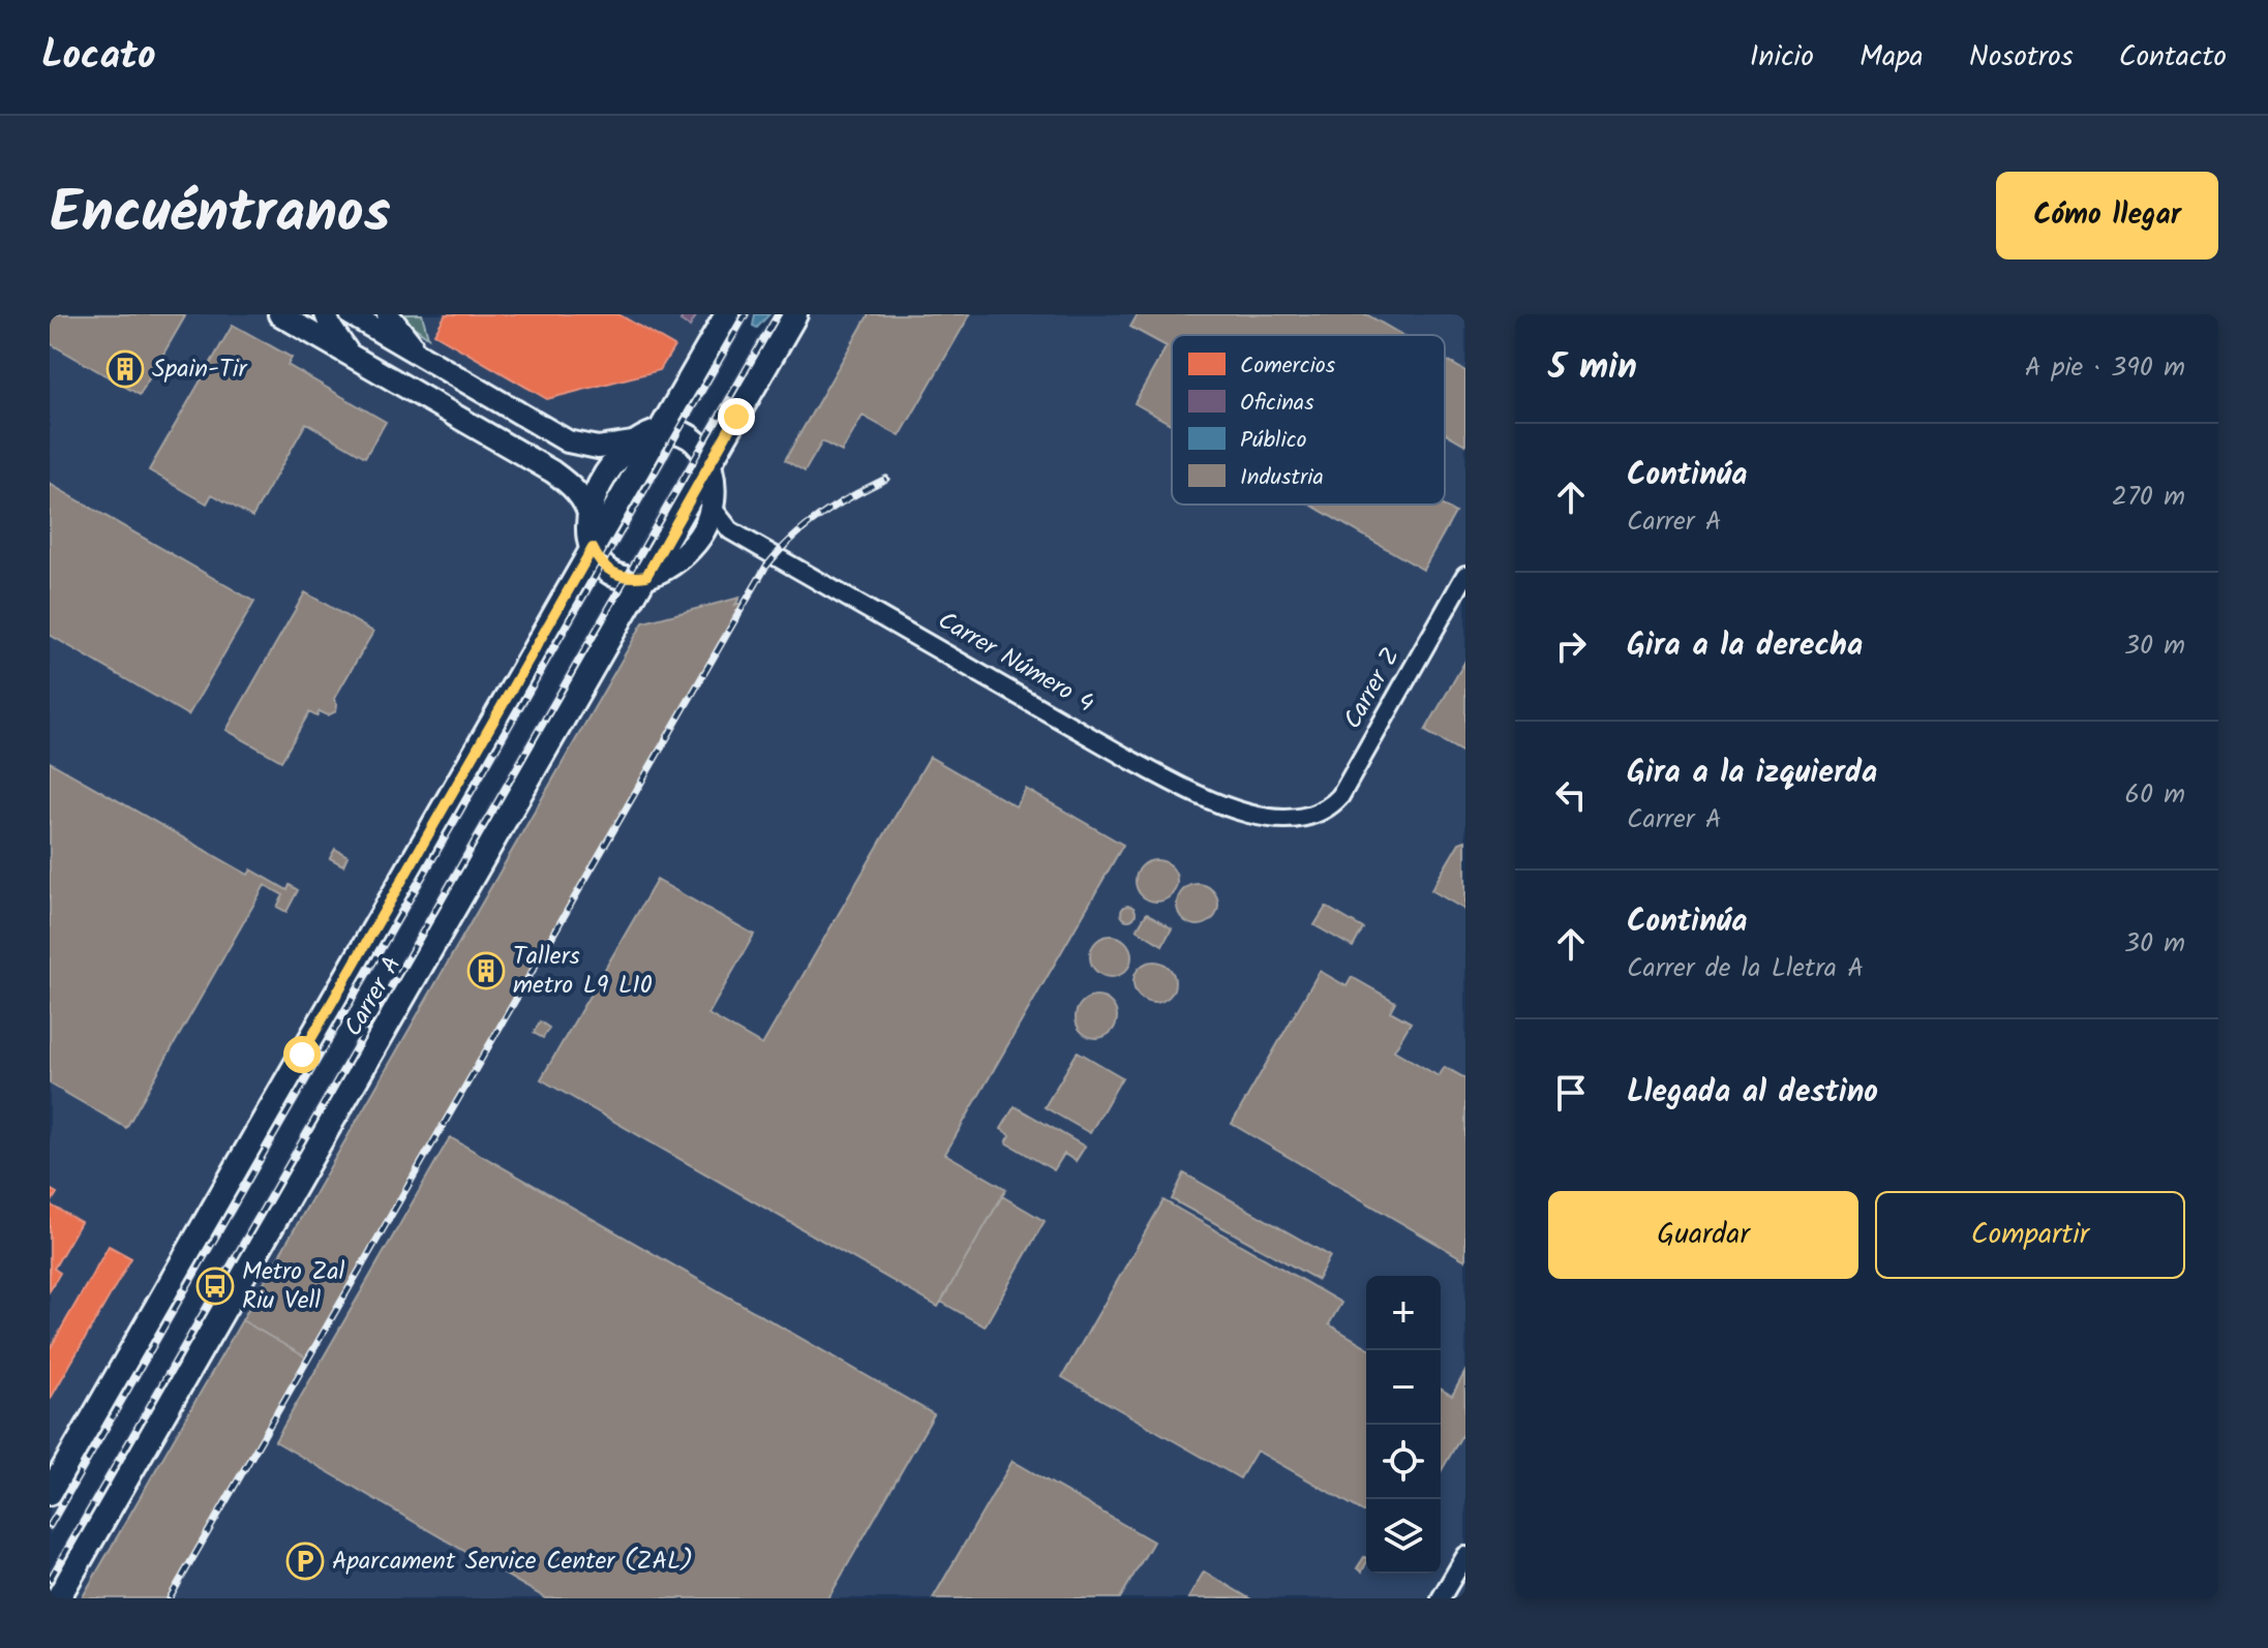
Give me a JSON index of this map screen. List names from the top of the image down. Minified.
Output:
{"streets":{"main road":["Carrer A"],"street":["Carrer Número 4","Carrer Z"]},"crossings":[["Carrer Número 4","Carrer Z"]],"places":{"building":["Spain-Tir","Tallers metro L9 L10"],"bus stop":["Metro Zal Riu Vell"],"parking":["Aparcament Service Center (ZAL)"]},"legend":["Comercios","Oficinas","Público","Industria"],"page":{"header":"Locato","nav":["Inicio","Mapa","Nosotros","Contacto"],"title":"Encuéntranos","buttons":["Cómo llegar",["Guardar","Compartir"]],"heading":["5 min","A pie · 390 m"],"list":[["Continúa","Carrer A","270 m"],["Gira a la derecha","30 m"],["Gira a la izquierda","Carrer A","60 m"],["Continúa","Carrer de la Lletra A","30 m"],"Llegada al destino"],"map_buttons":["+","−"]}}
